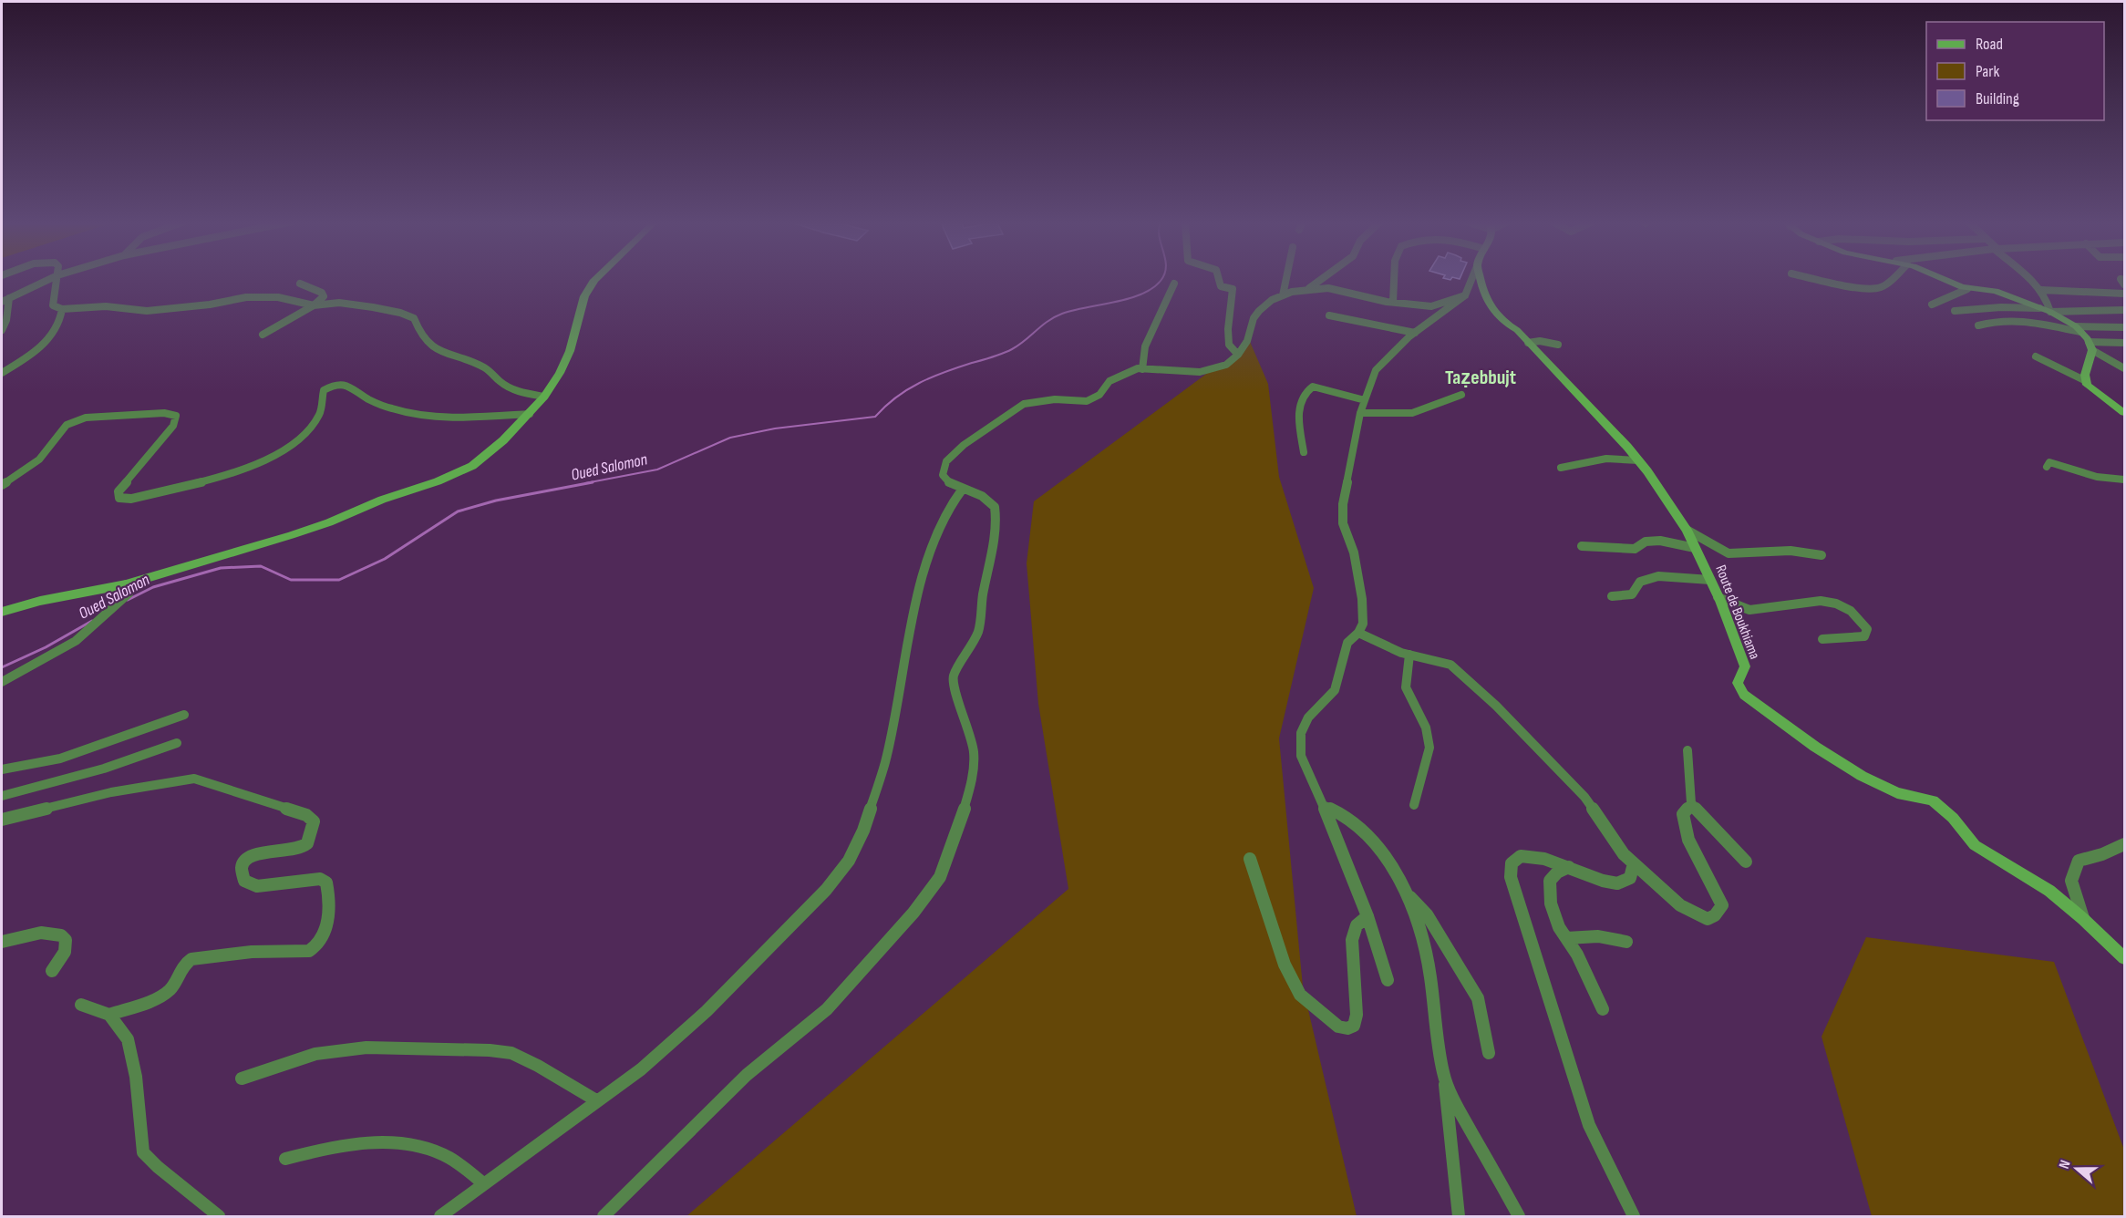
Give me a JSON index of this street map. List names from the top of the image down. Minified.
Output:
{"streets":{"street":["Route de Boukhiama"]},"districts":["Taẓebbujt"],"water":["Oued Salomon"],"legend":["Road","Park","Building"],"north":"left"}
